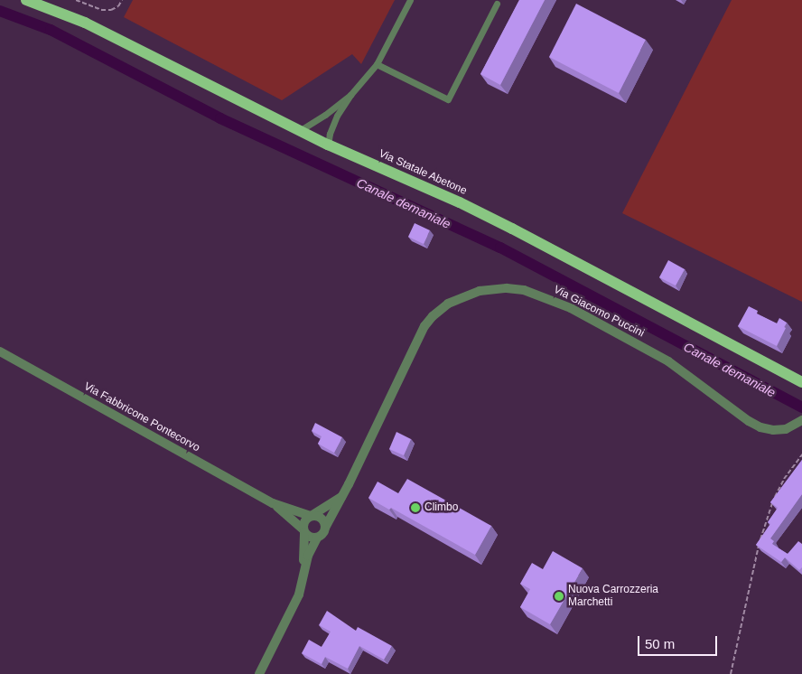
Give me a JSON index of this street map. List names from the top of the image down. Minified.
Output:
{"streets":{"main road":["Via Statale Abetone"],"street":["Via Giacomo Puccini","Via Fabbricone Pontecorvo"]},"crossings":[["Via Giacomo Puccini","Via Fabbricone Pontecorvo"]],"water":["Canale demaniale"],"places":["Climbo","Nuova Carrozzeria Marchetti"],"scale_bar":"50 m"}
